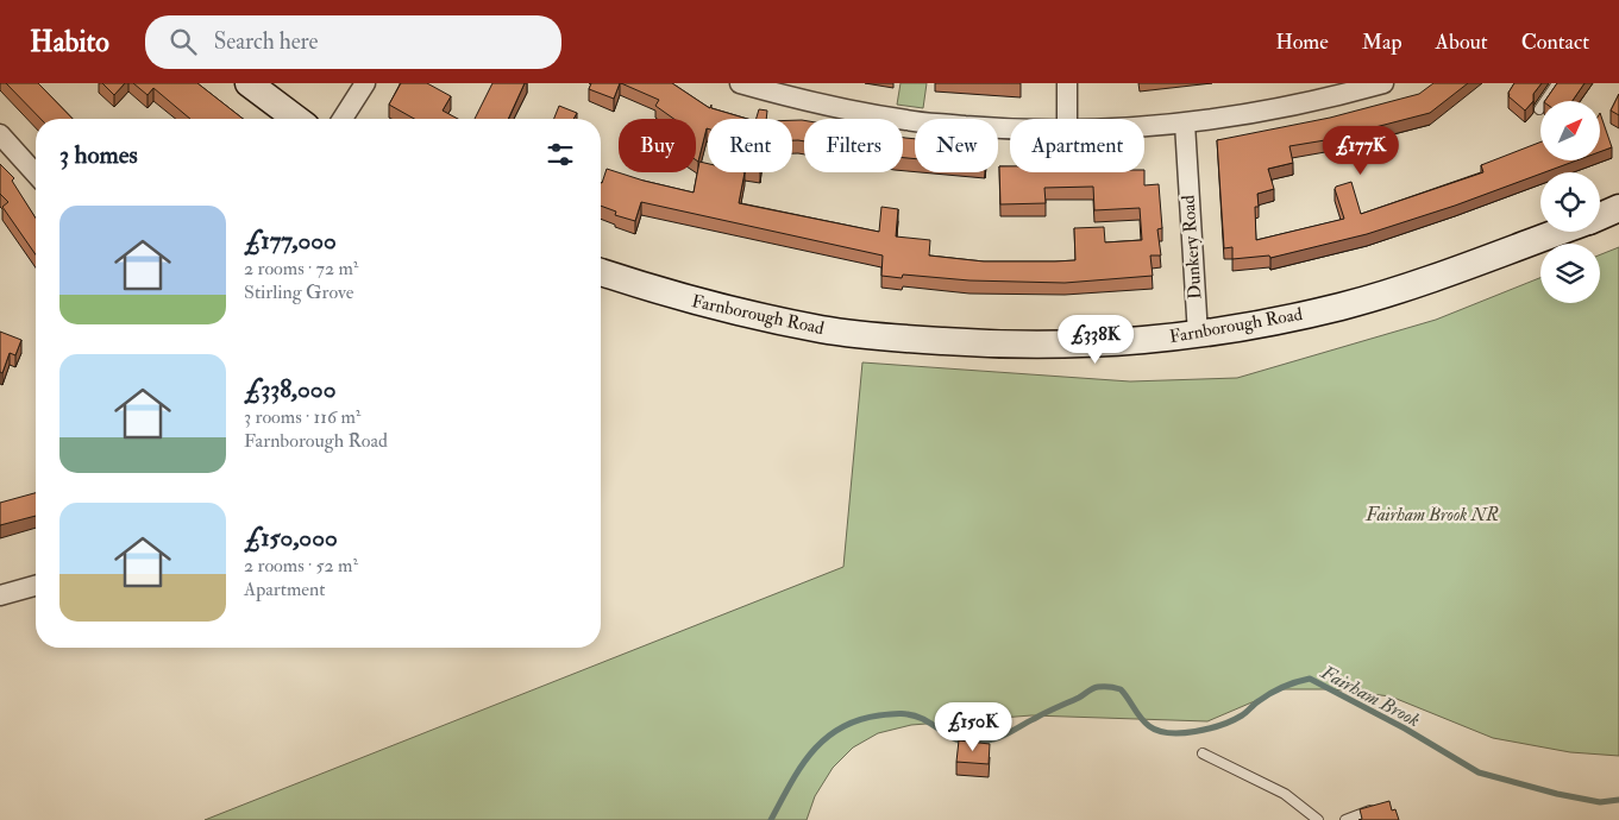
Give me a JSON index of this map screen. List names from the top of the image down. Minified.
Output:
{"streets":{"street":["Dunkery Road","Farnborough Road"]},"crossings":[["Dunkery Road","Farnborough Road"]],"water":["Fairham Brook"],"parks":["Fairham Brook NR"],"north":"top right","page":{"header":"Habito","search":"Search here","nav":["Home","Map","About","Contact"],"chip":["Buy","Rent","Filters","New","Apartment"],"heading":"3 homes","price":["£177K","£338K","£150K"],"list":[{"name":"£177,000","note":"2 rooms · 72 m² · Stirling Grove"},{"name":"£338,000","note":"3 rooms · 116 m² · Farnborough Road"},{"name":"£150,000","note":"2 rooms · 52 m² · Apartment"}]}}
